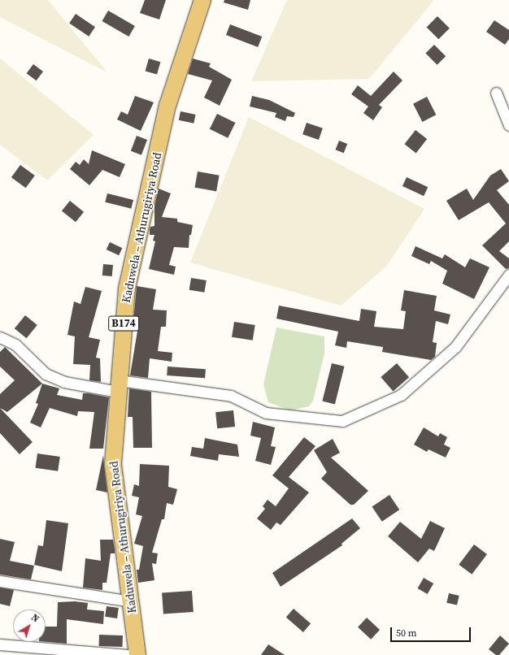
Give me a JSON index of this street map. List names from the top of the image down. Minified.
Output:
{"streets":{"main road":["Kaduwela – Athurugiriya Road","B174"]},"scale_bar":"50 m","north":"top right"}
